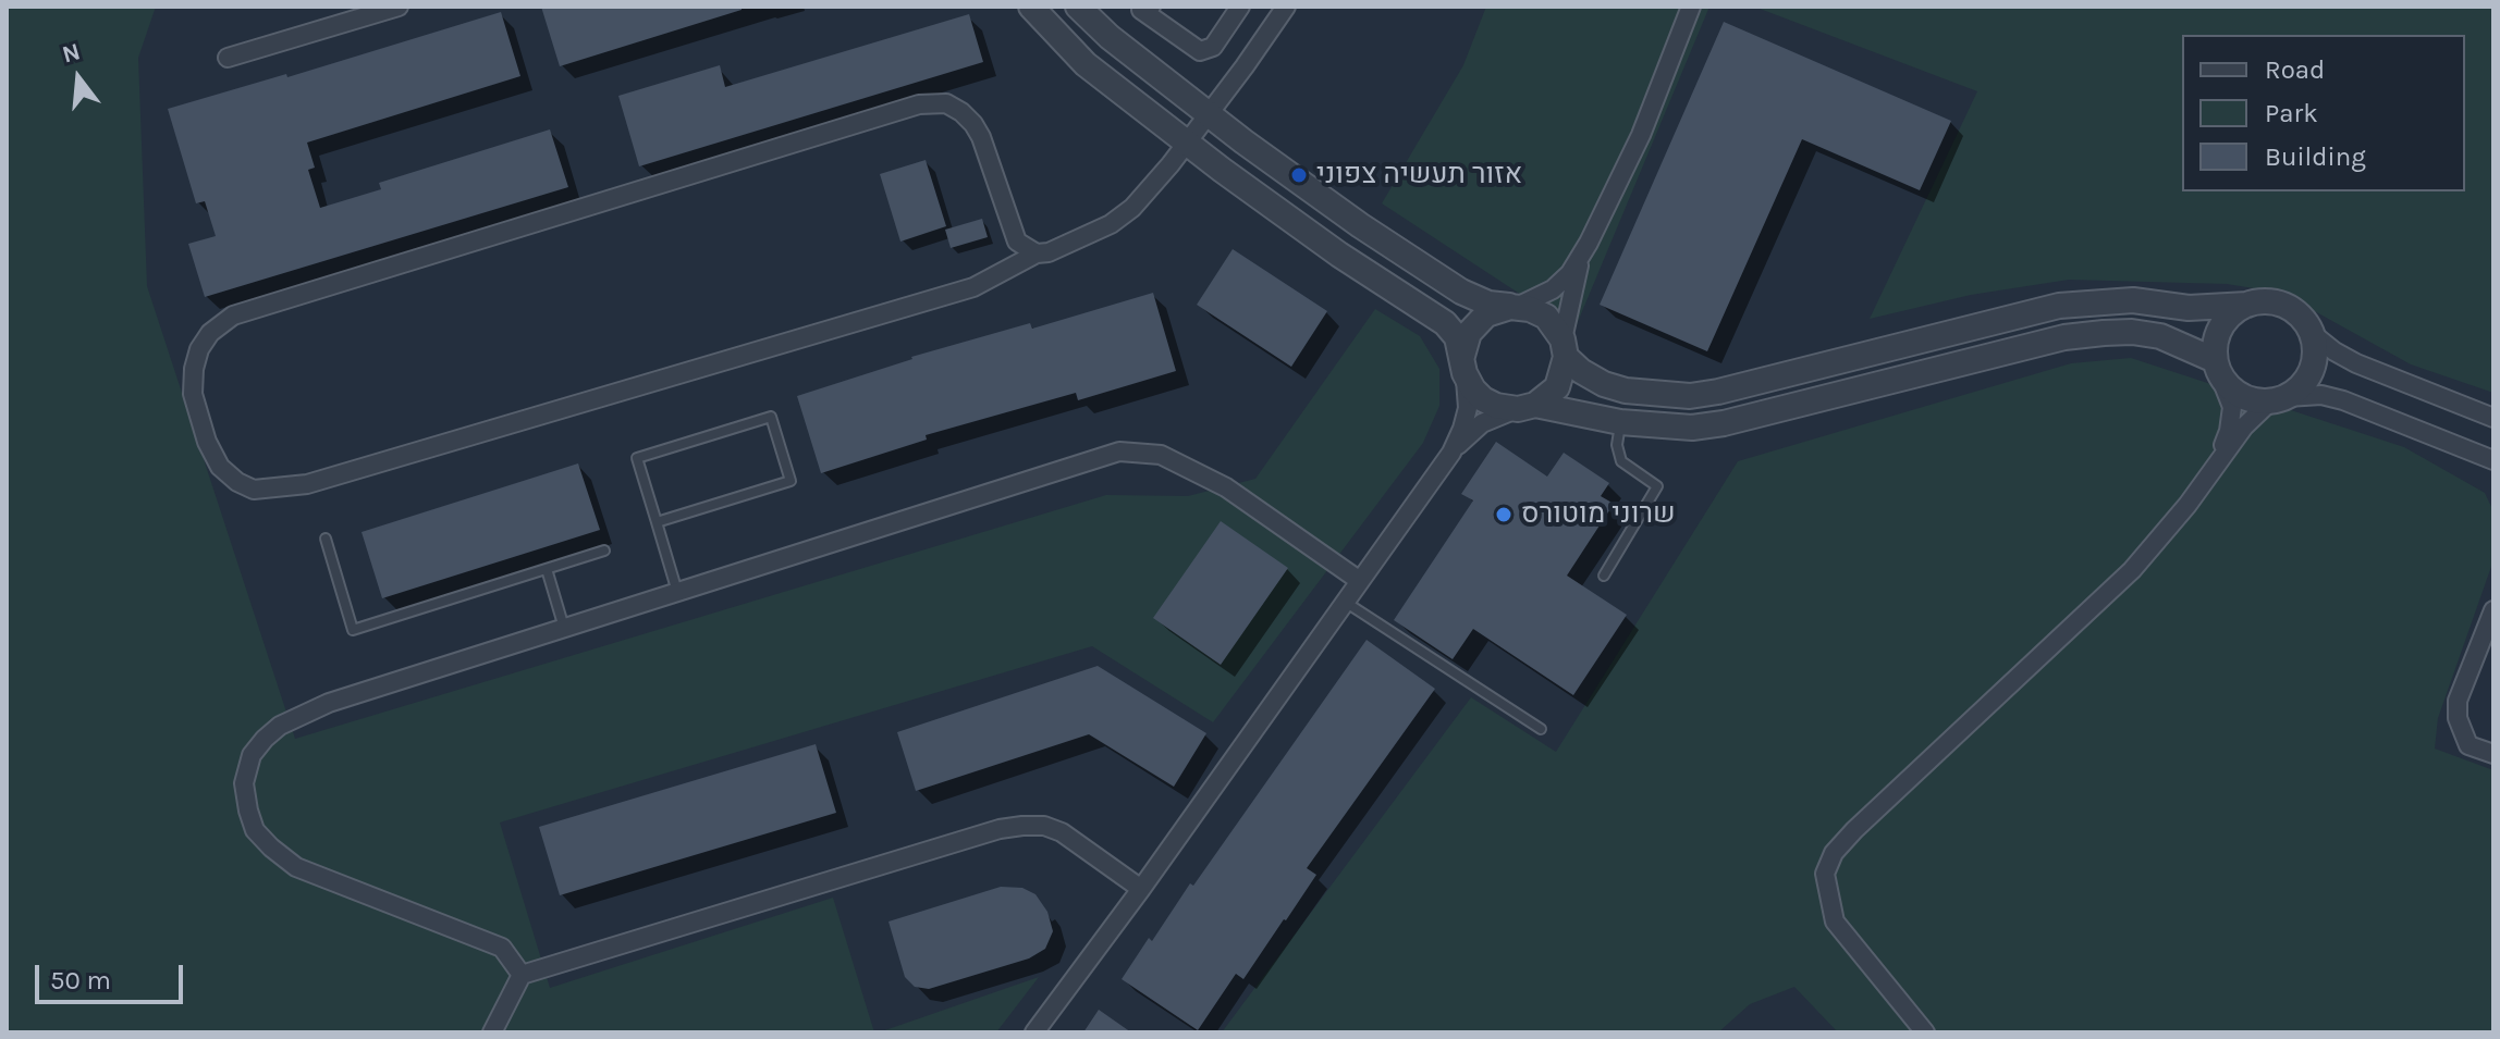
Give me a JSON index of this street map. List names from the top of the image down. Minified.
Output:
{"places":["אזור תעשיה צפוני","שרוני מוטורס"],"legend":["Road","Park","Building"],"scale_bar":"50 m","north":"top"}
